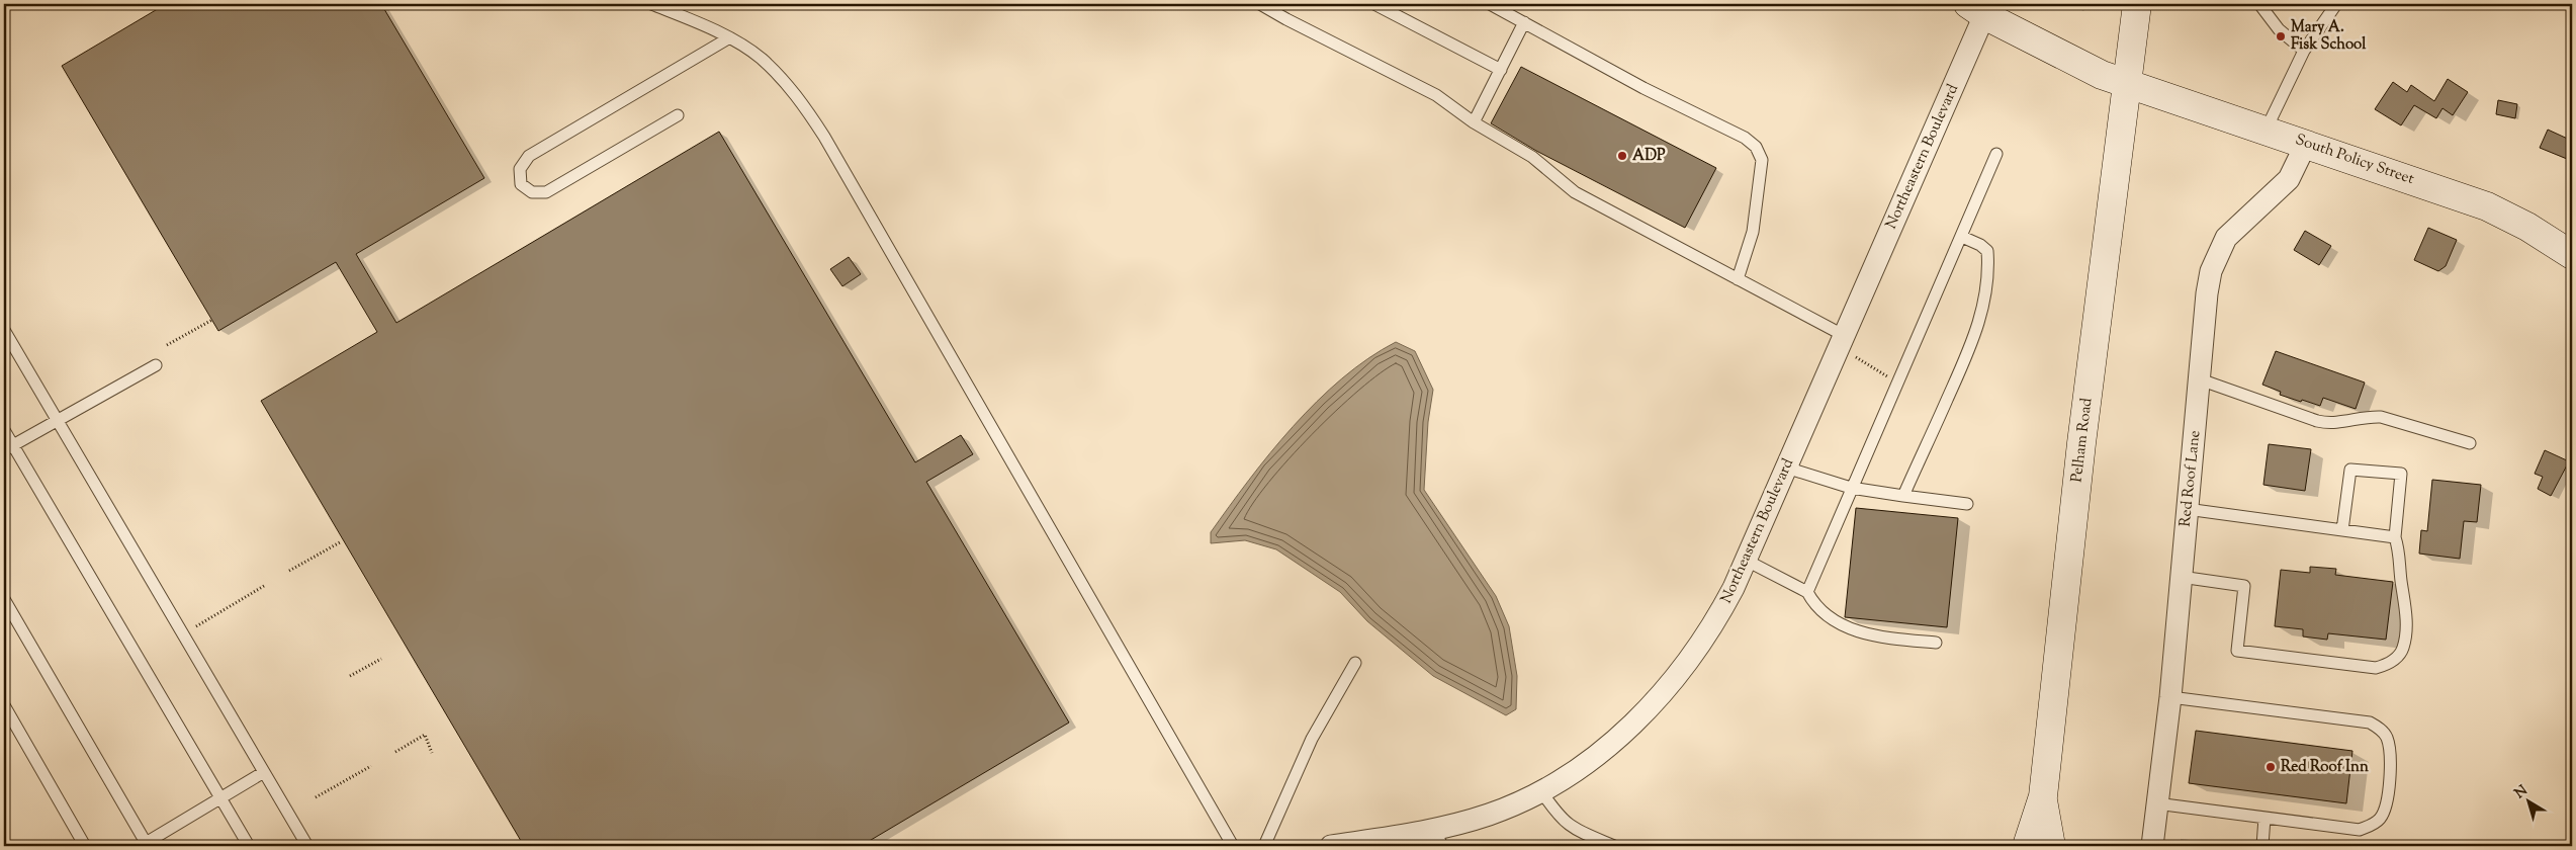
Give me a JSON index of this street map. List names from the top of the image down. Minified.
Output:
{"streets":{"main road":["South Policy Street","Pelham Road"],"street":["Northeastern Boulevard","Red Roof Lane"]},"crossings":[["Northeastern Boulevard","South Policy Street"],["South Policy Street","Pelham Road"],["South Policy Street","Red Roof Lane"]],"places":["Mary A. Fisk School","ADP","Red Roof Inn"],"north":"top left"}
